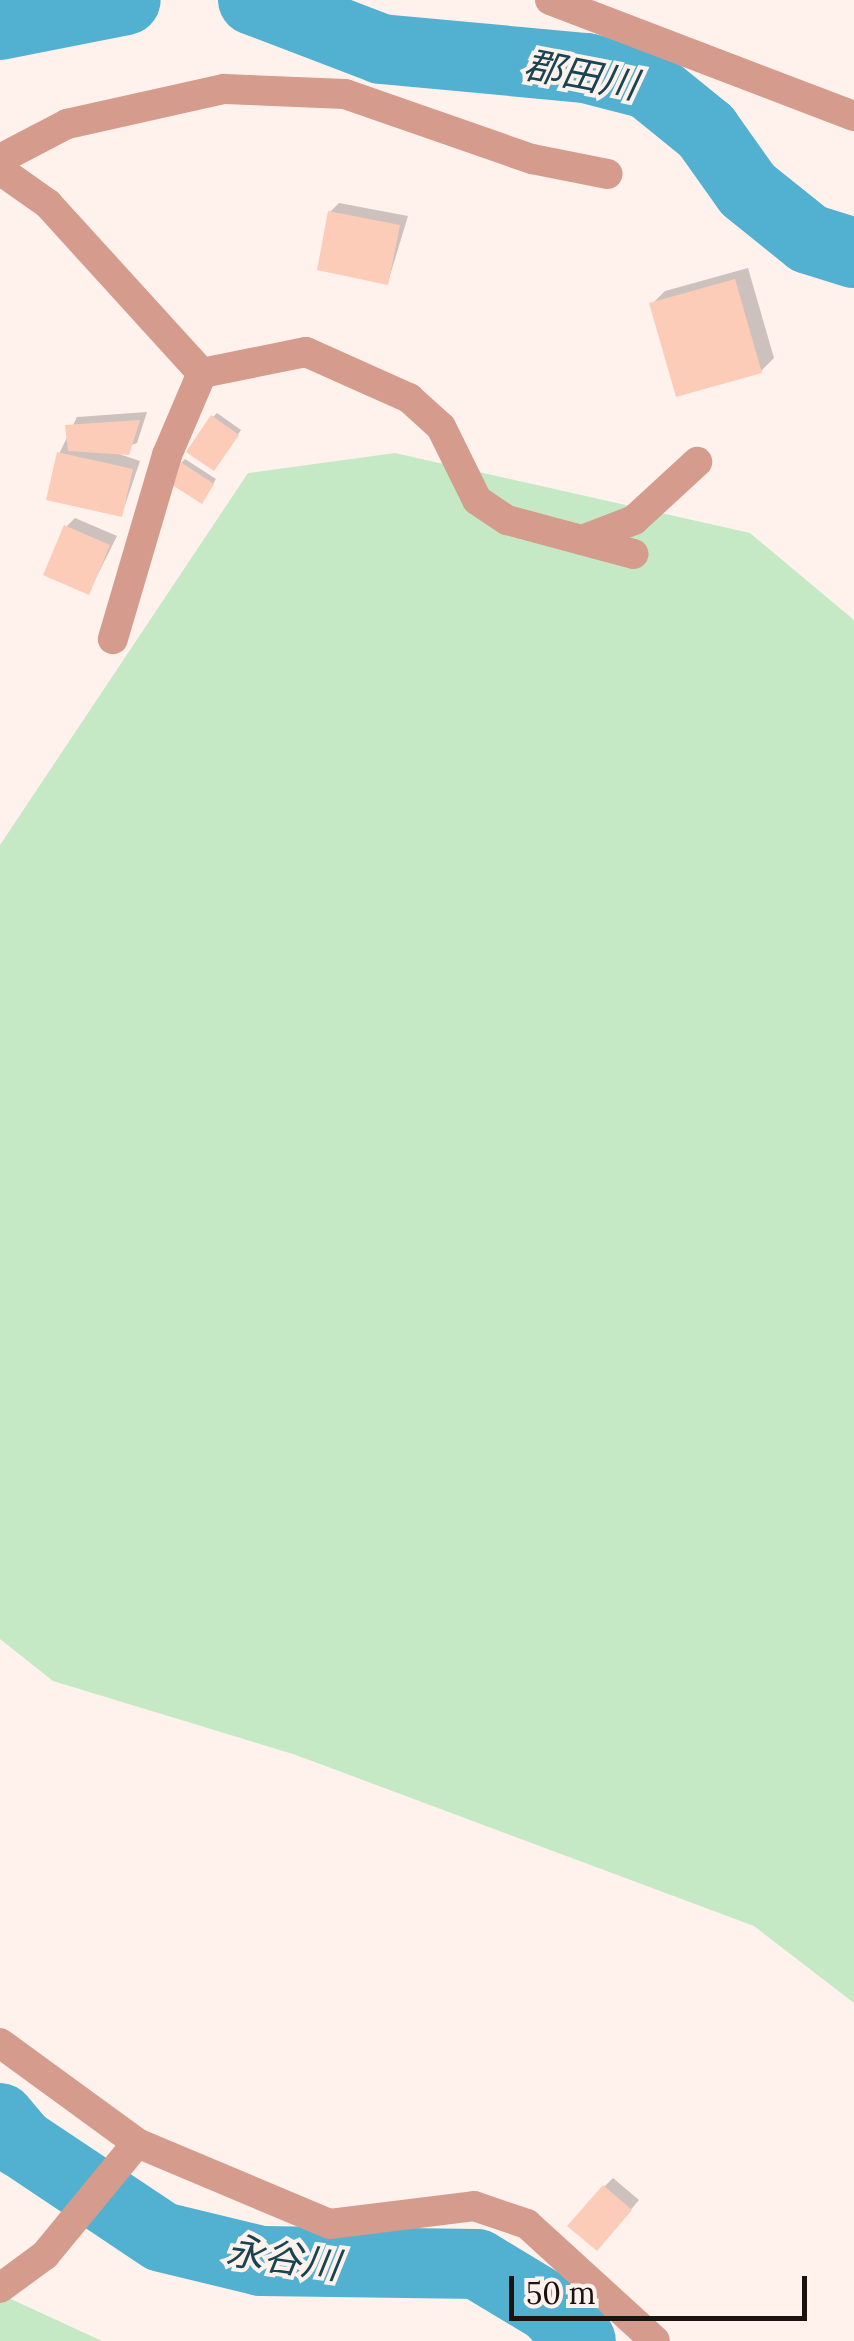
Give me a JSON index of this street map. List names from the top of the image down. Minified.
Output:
{"water":["郡田川","永谷川"],"scale_bar":"50 m"}
